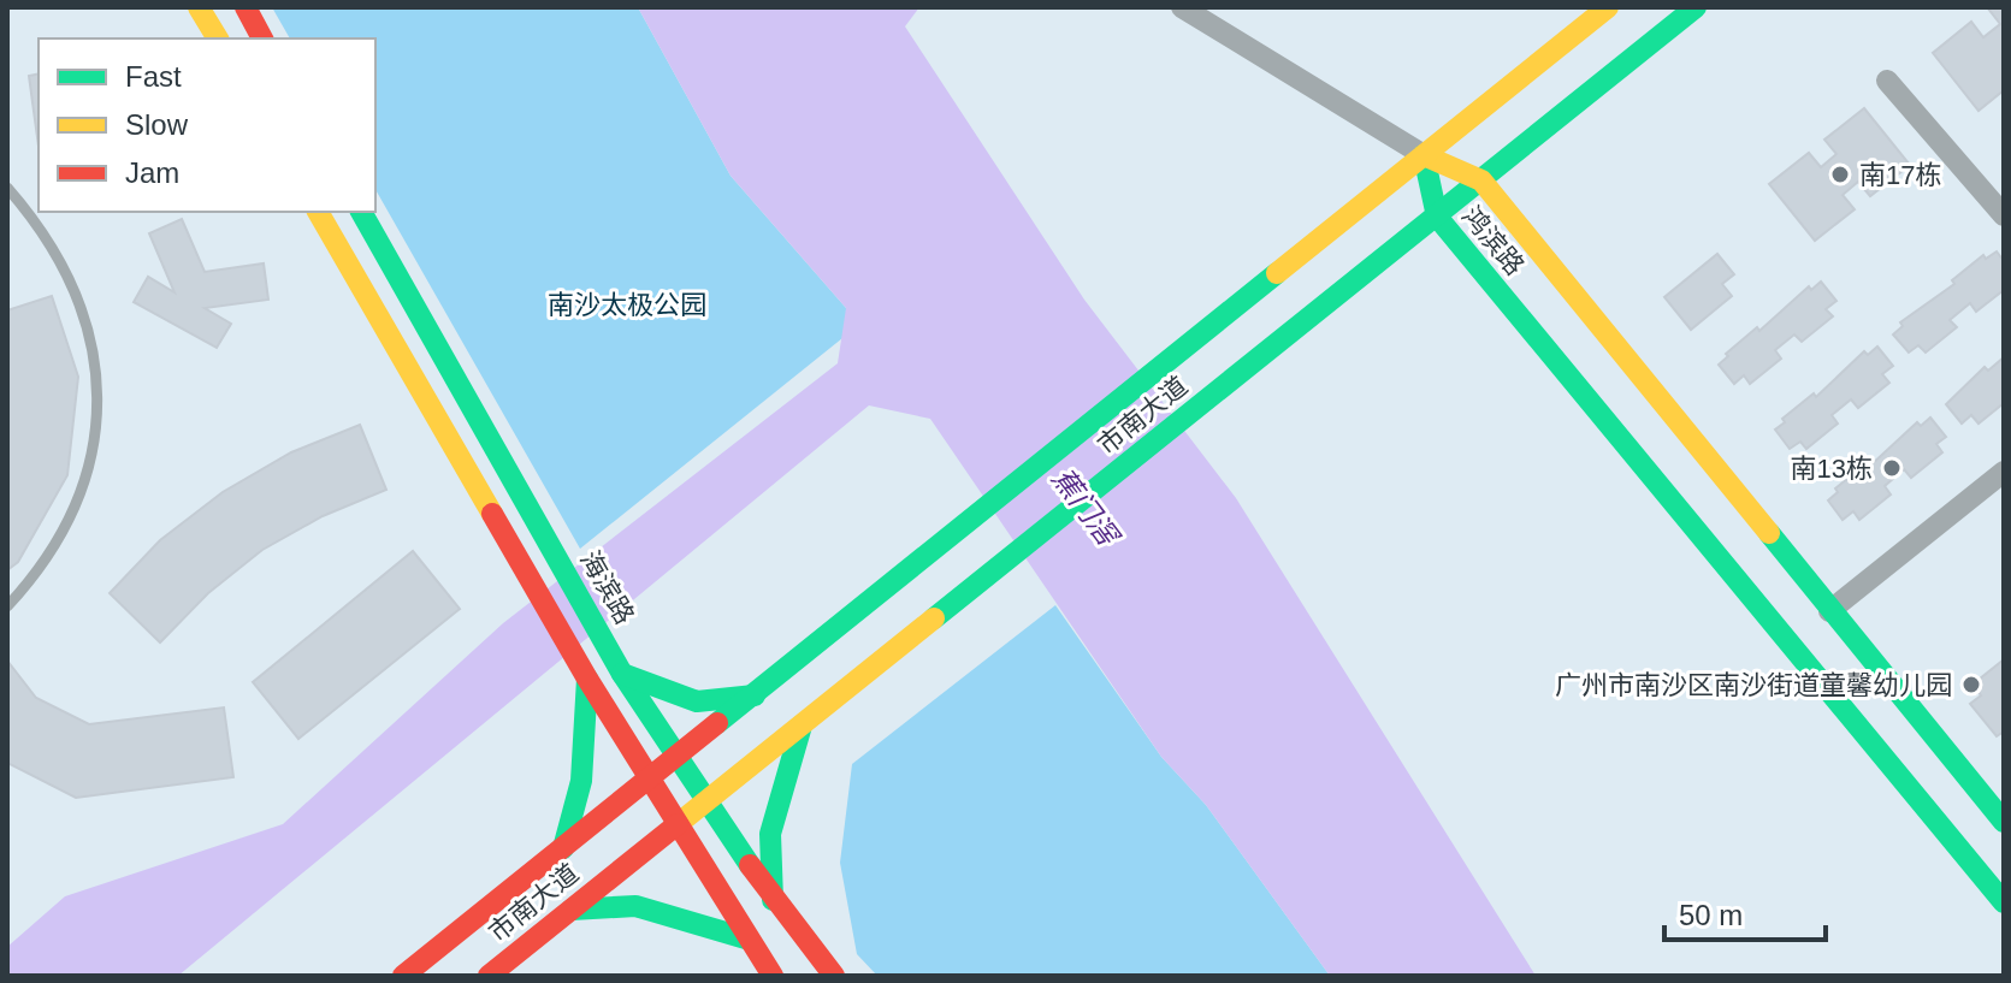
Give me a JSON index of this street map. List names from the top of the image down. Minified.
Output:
{"streets":{"main road":["鸿滨路","市南大道","海滨路"]},"crossings":[["鸿滨路","市南大道"],["市南大道","海滨路"]],"water":["蕉门滘"],"parks":["南沙太极公园"],"places":["南17栋","南13栋","广州市南沙区南沙街道童馨幼儿园"],"legend":["Fast","Slow","Jam"],"scale_bar":"50 m"}
